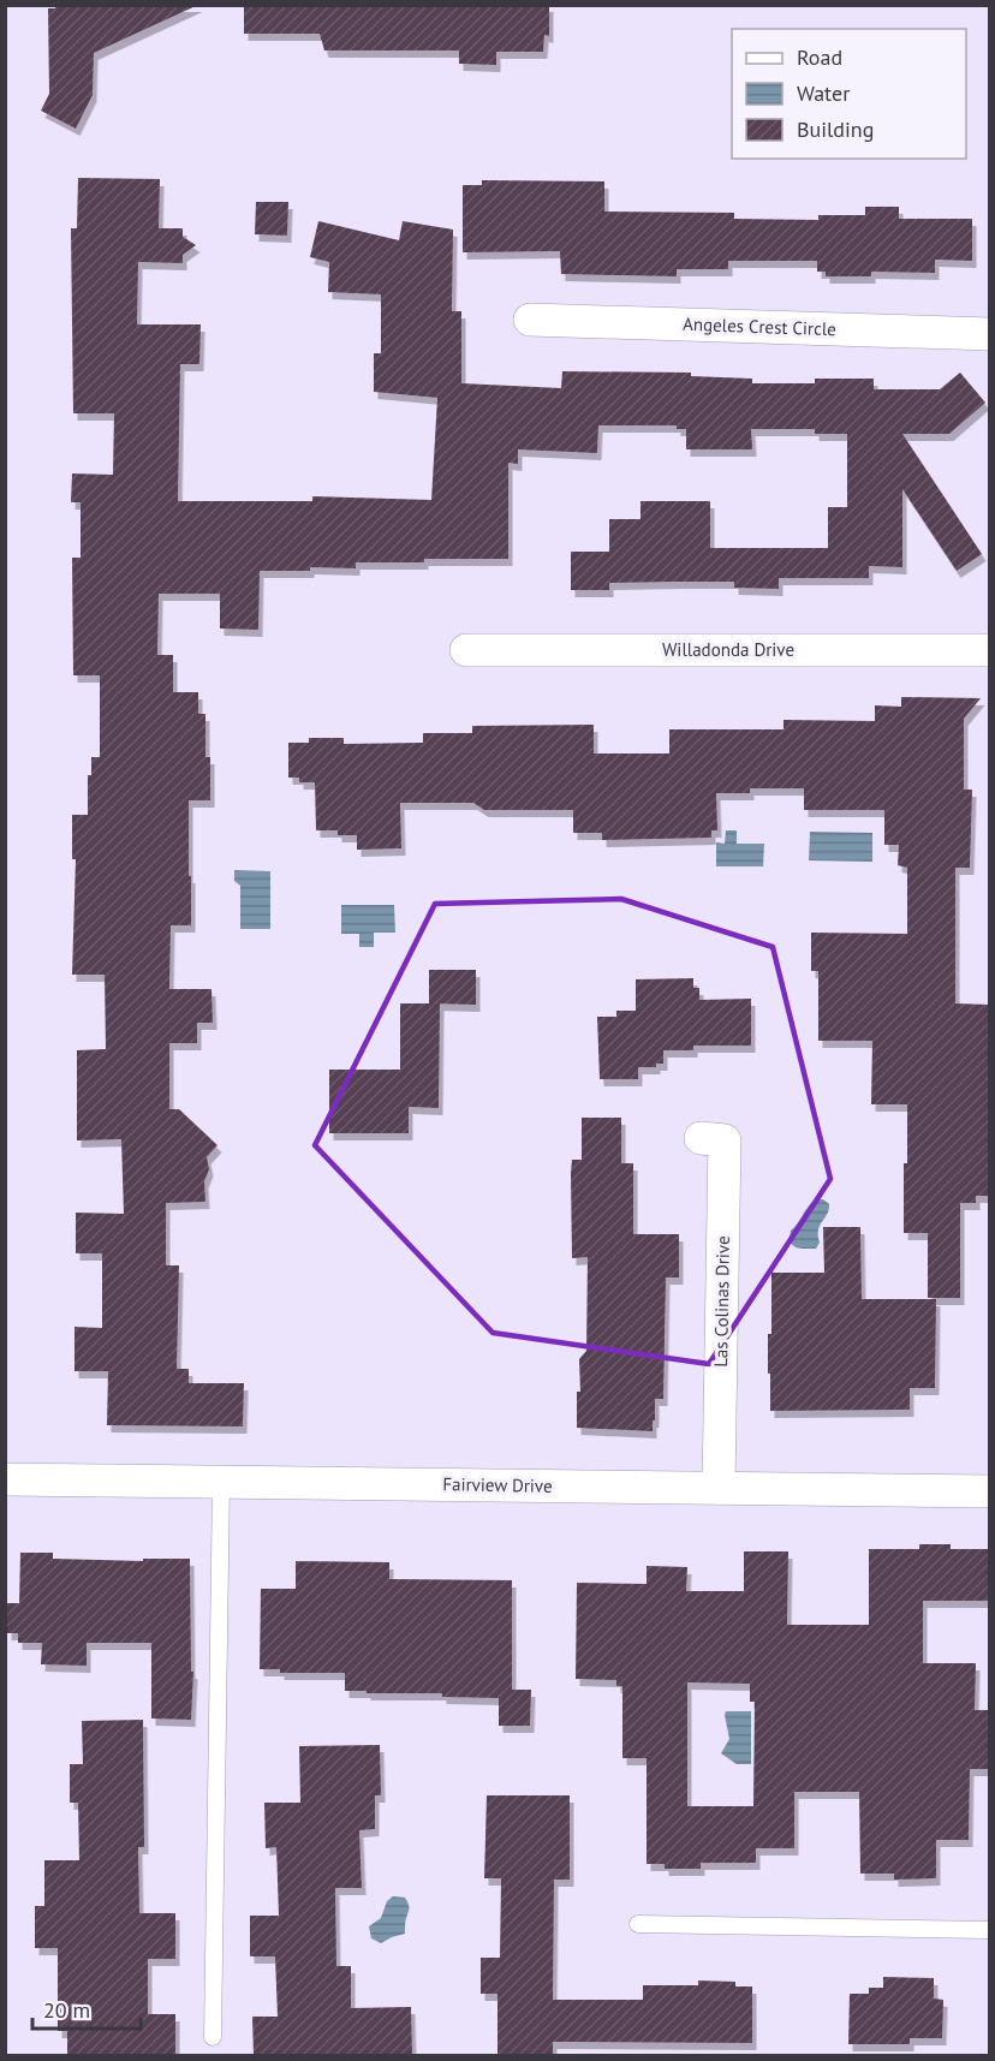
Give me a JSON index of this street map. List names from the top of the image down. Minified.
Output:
{"streets":{"street":["Angeles Crest Circle","Willadonda Drive","Las Colinas Drive","Fairview Drive"]},"crossings":[["Las Colinas Drive","Fairview Drive"]],"legend":["Road","Water","Building"],"scale_bar":"20 m"}
